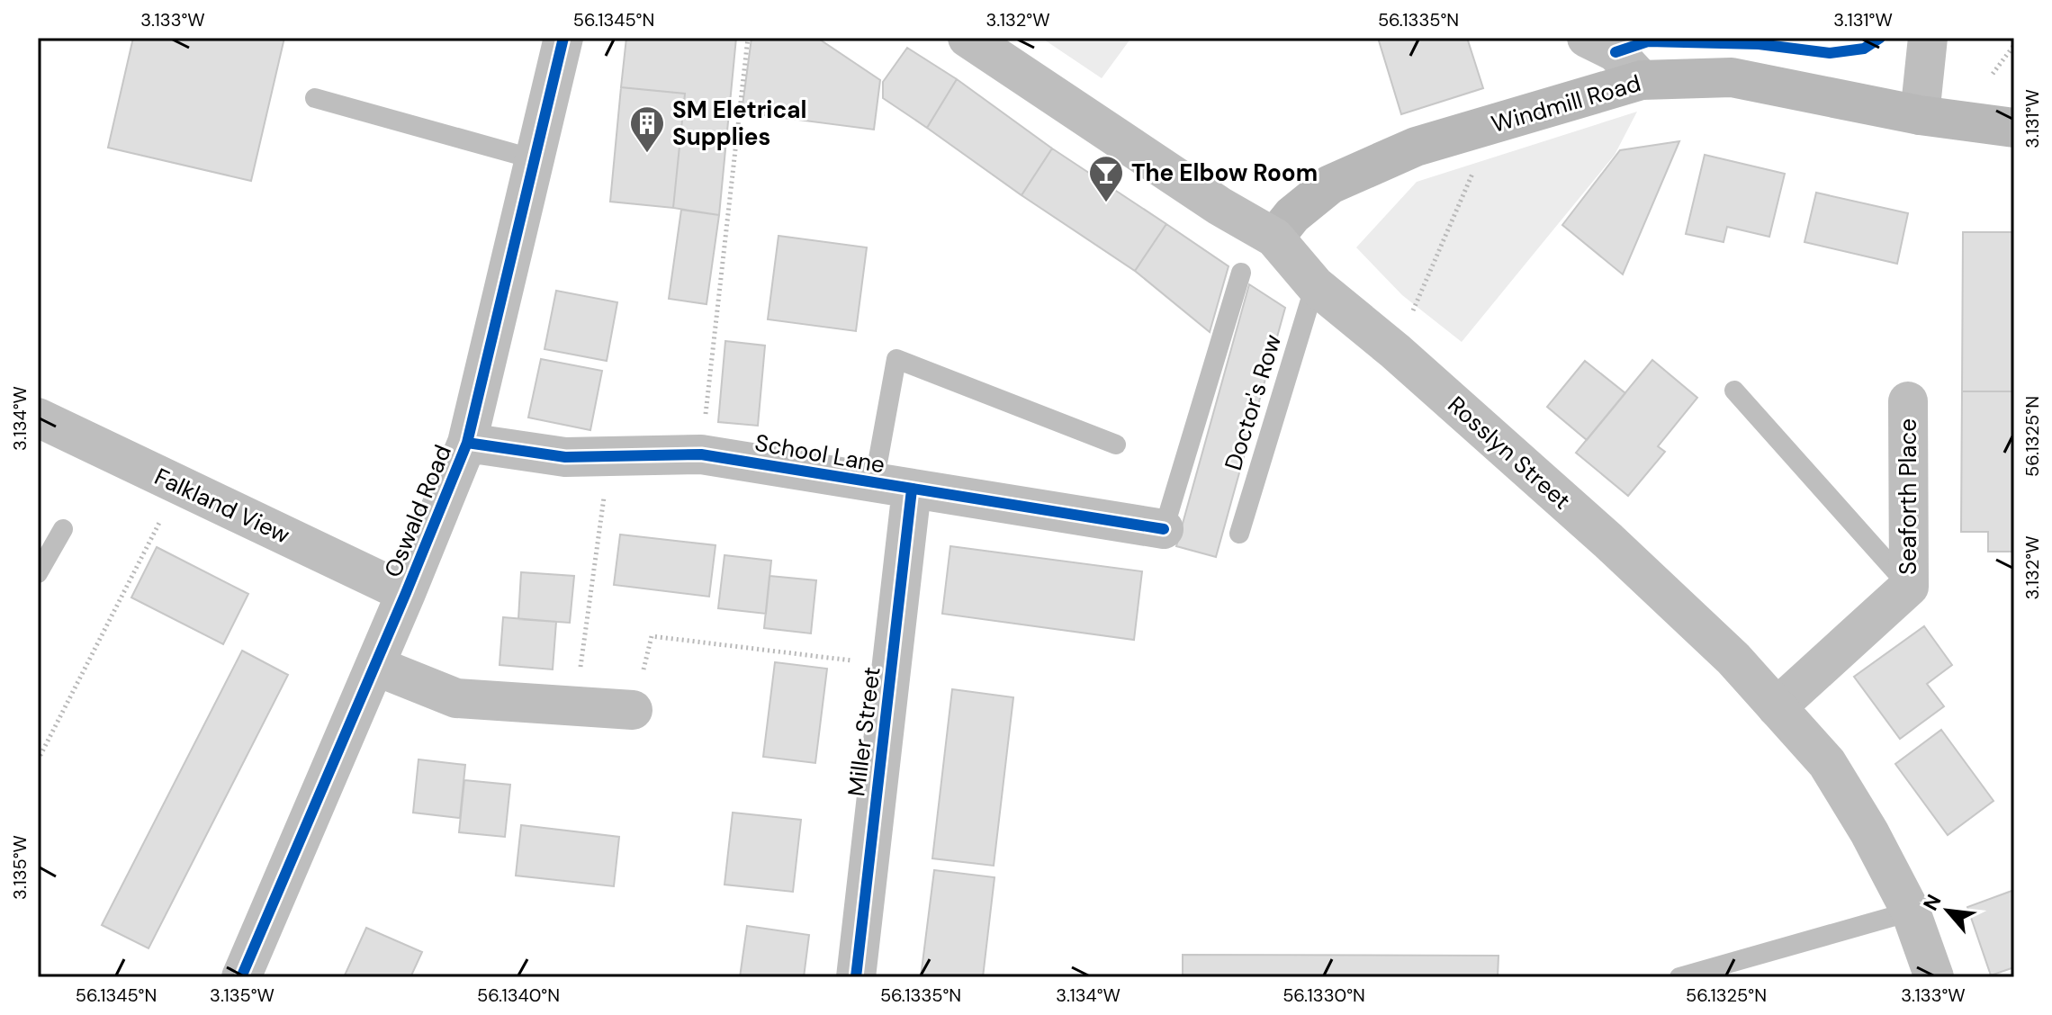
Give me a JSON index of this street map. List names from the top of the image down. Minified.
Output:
{"streets":{"main road":["Windmill Road"],"street":["Rosslyn Street","School Lane","Seaforth Place","Falkland View","Oswald Road","Miller Street"],"lane":["Doctor's Row"]},"crossings":[["Windmill Road","Rosslyn Street"],["Doctor's Row","Rosslyn Street"],["Rosslyn Street","Seaforth Place"],["School Lane","Oswald Road"],["School Lane","Miller Street"],["Falkland View","Oswald Road"]],"places":{"building":["SM Eletrical Supplies"],"bar":["The Elbow Room"]},"north":"top left","coordinates":["3.133°W","56.1345°N","3.132°W","56.1335°N","3.131°W","3.134°W","56.1325°N","3.135°W","56.1340°N","56.1330°N"]}
